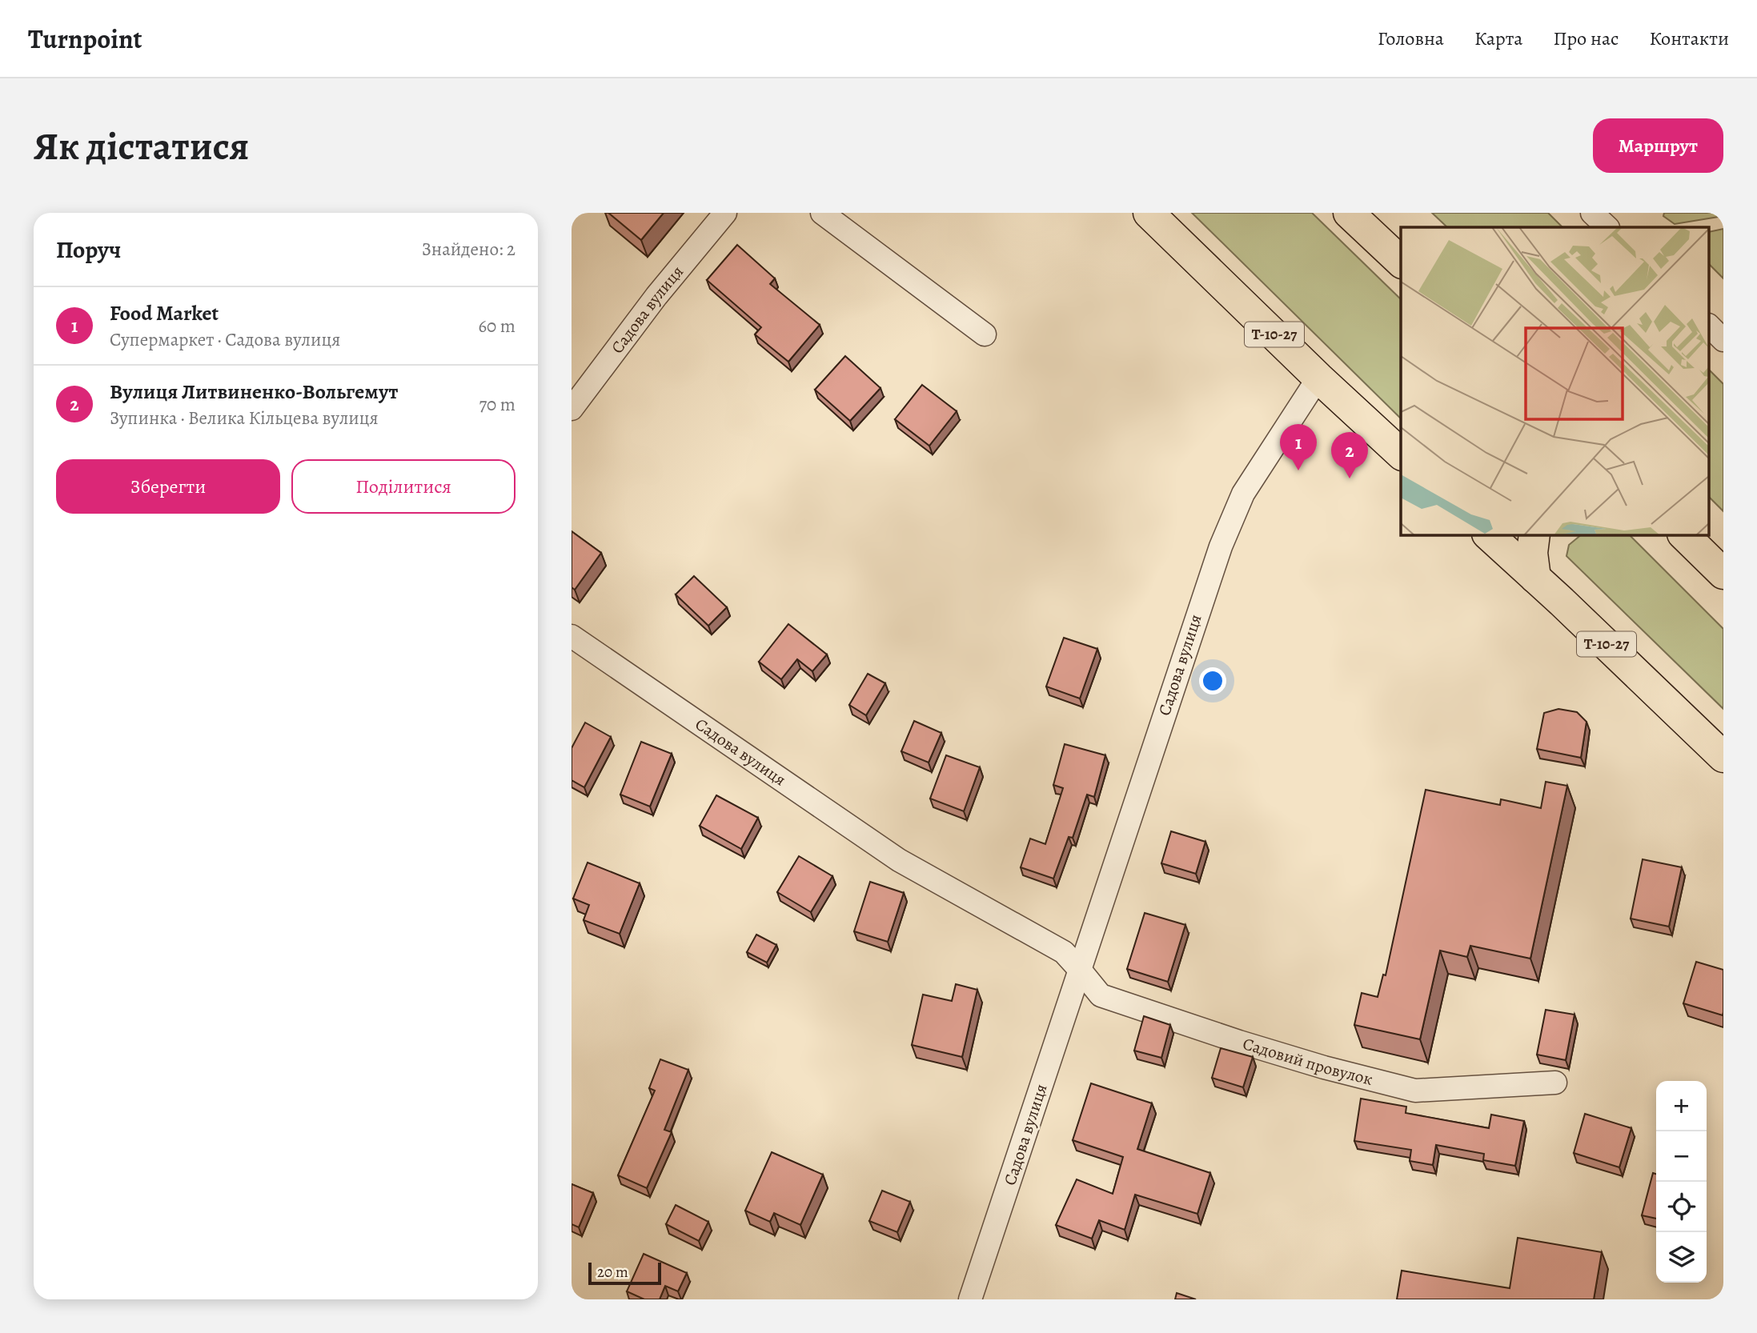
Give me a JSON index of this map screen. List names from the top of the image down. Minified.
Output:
{"streets":{"highway":["Т-10-27"],"street":["Садова вулиця","Садовий провулок"]},"crossings":[["Садова вулиця","Т-10-27"],["Садова вулиця","Садовий провулок"]],"scale_bar":"20 m","page":{"header":"Turnpoint","nav":["Головна","Карта","Про нас","Контакти"],"buttons":["Маршрут",["Зберегти","Поділитися"]],"title":"Як дістатися","heading":["Поруч","Знайдено: 2"],"list":[{"mark":"1","name":"Food Market","note":"Супермаркет · Садова вулиця","value":"60 m"},{"mark":"2","name":"Вулиця Литвиненко-Вольгемут","note":"Зупинка · Велика Кільцева вулиця","value":"70 m"}],"pins":["1","2"],"map_buttons":["+","−"],"scale":"20 m"}}
